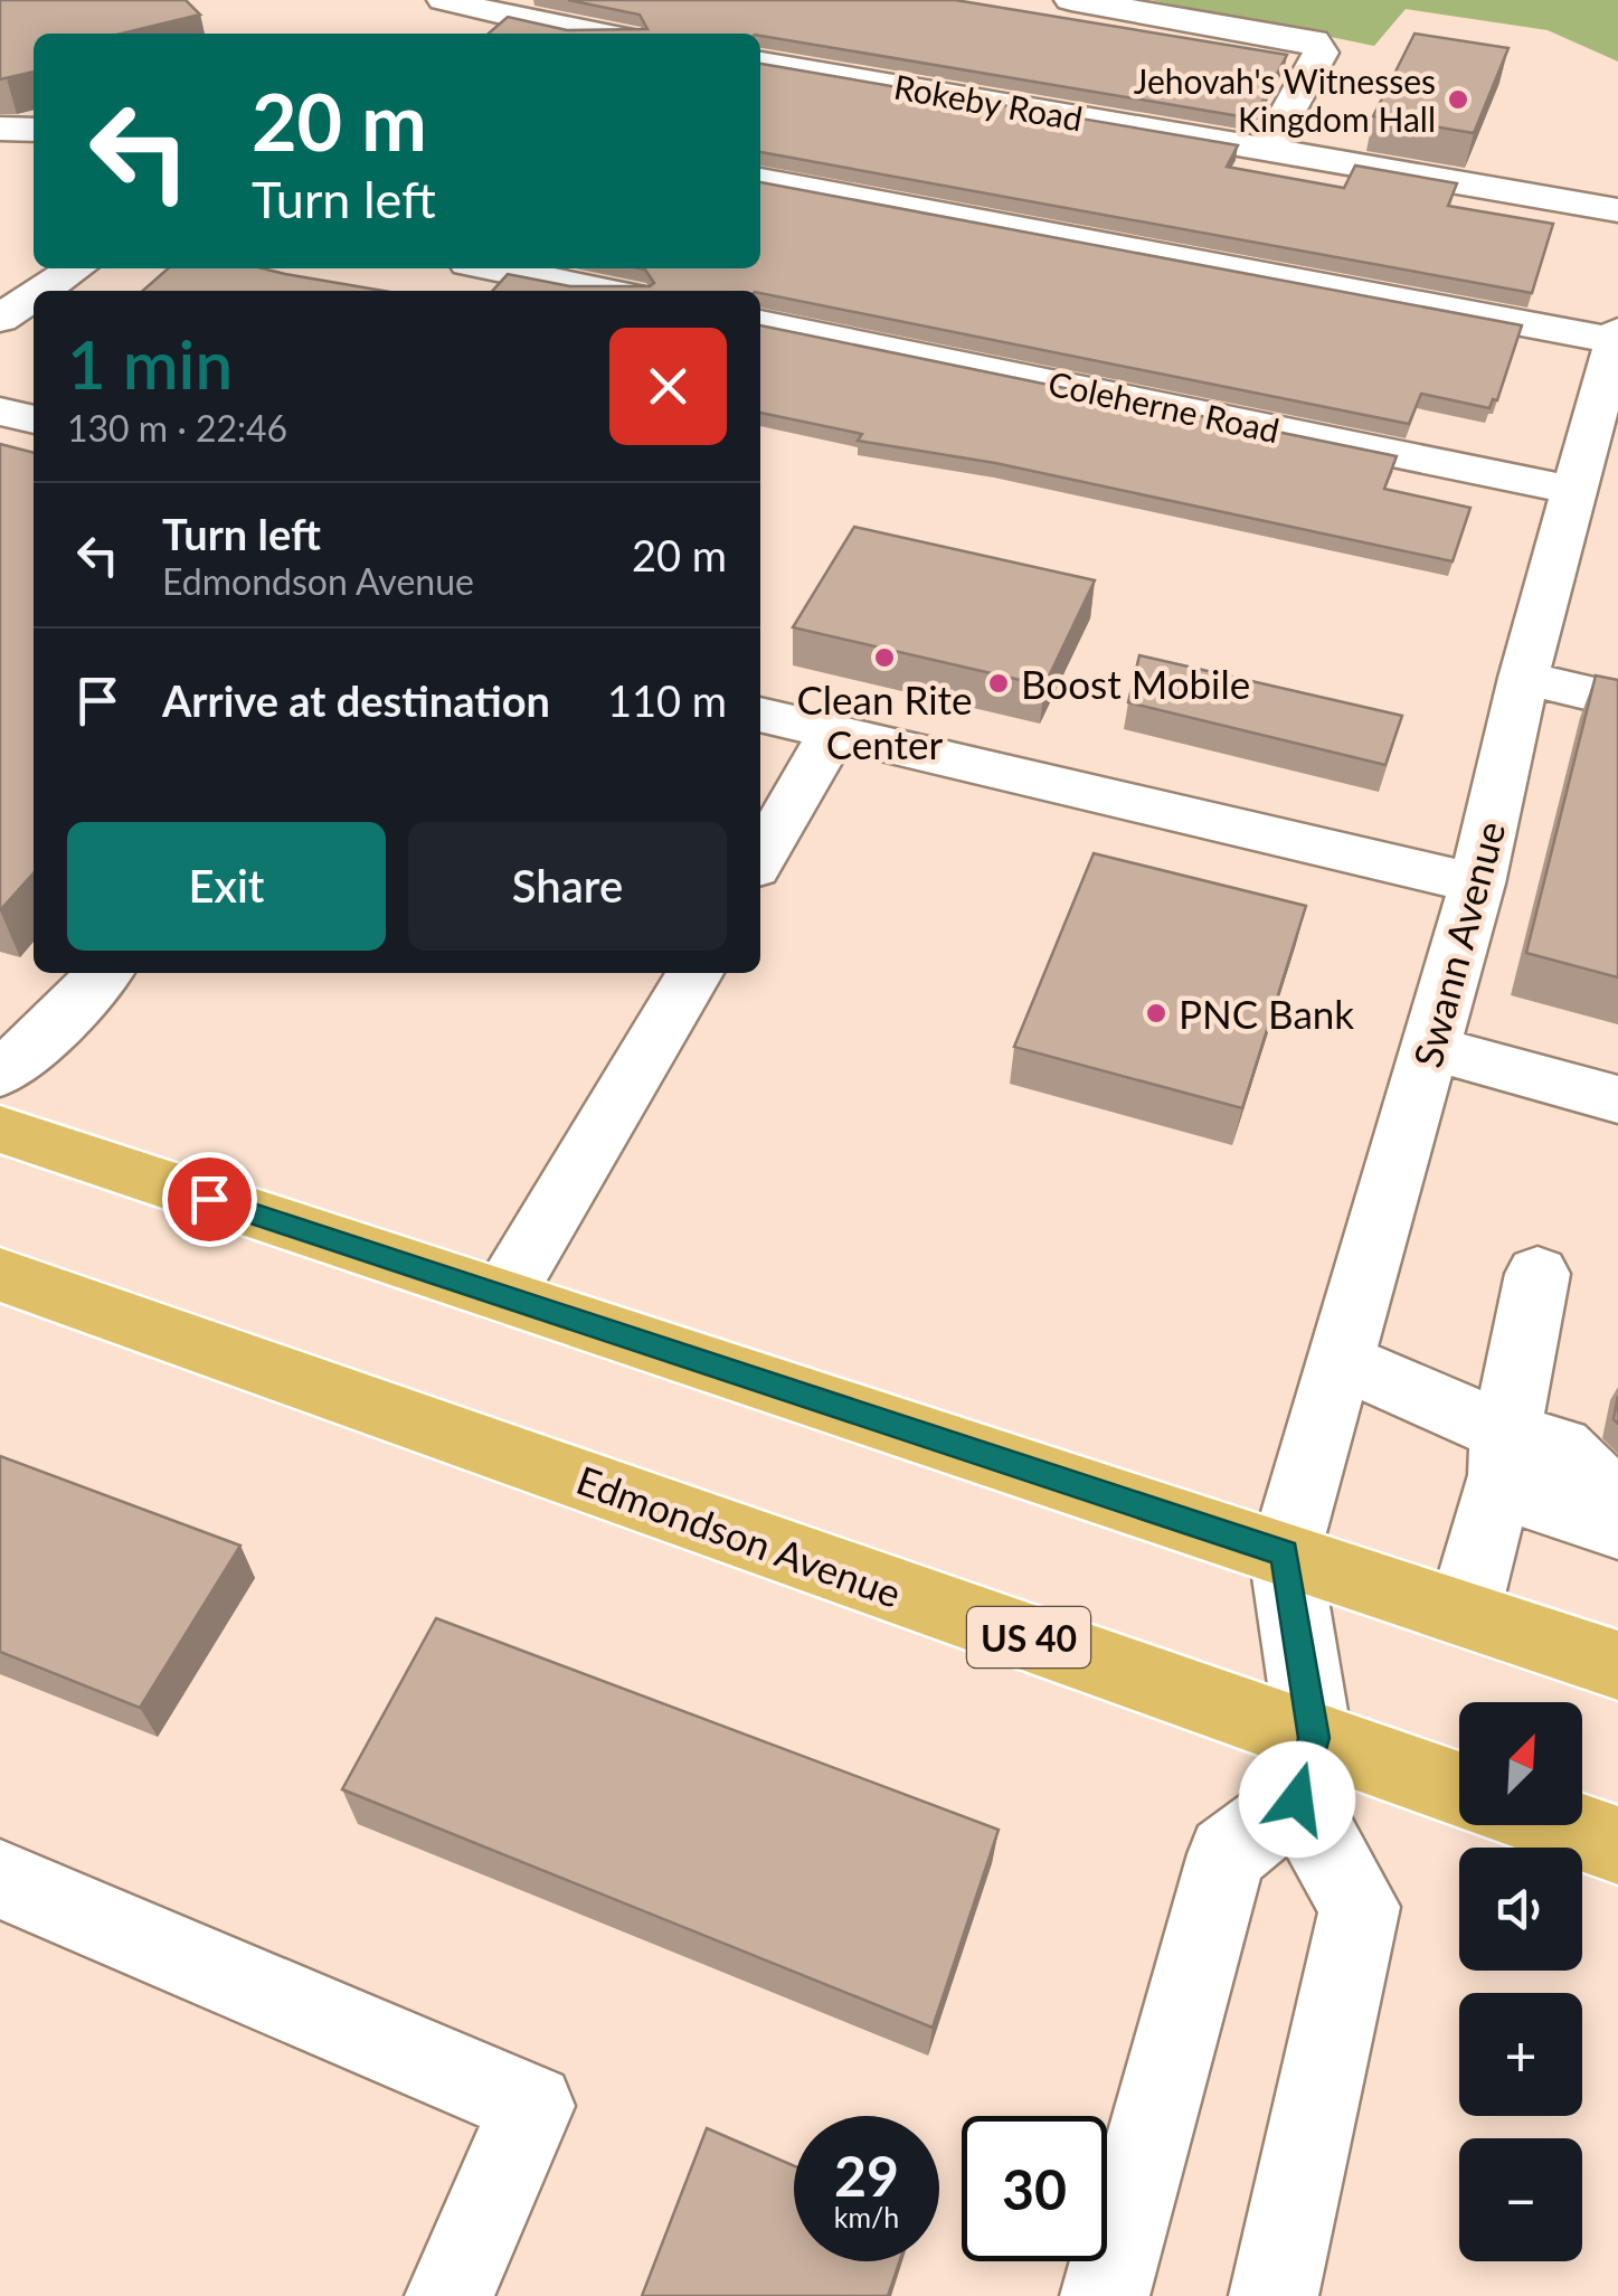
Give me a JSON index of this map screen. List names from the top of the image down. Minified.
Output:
{"streets":{"main road":["Edmondson Avenue","US 40"],"street":["Rokeby Road","Coleherne Road","Swann Avenue"]},"crossings":[["Coleherne Road","Swann Avenue"]],"places":["Jehovah's Witnesses Kingdom Hall","Clean Rite Center","Boost Mobile","PNC Bank"],"north":"top right","page":{"turn":["20 m","Turn left"],"heading":["1 min","130 m · 22:46"],"list":[{"name":"Turn left","note":"Edmondson Avenue","value":"20 m"},{"name":"Arrive at destination","value":"110 m"}],"buttons":["Exit","Share"],"map_buttons":["+","−"],"speed":"29 km/h","limit":"30"}}
